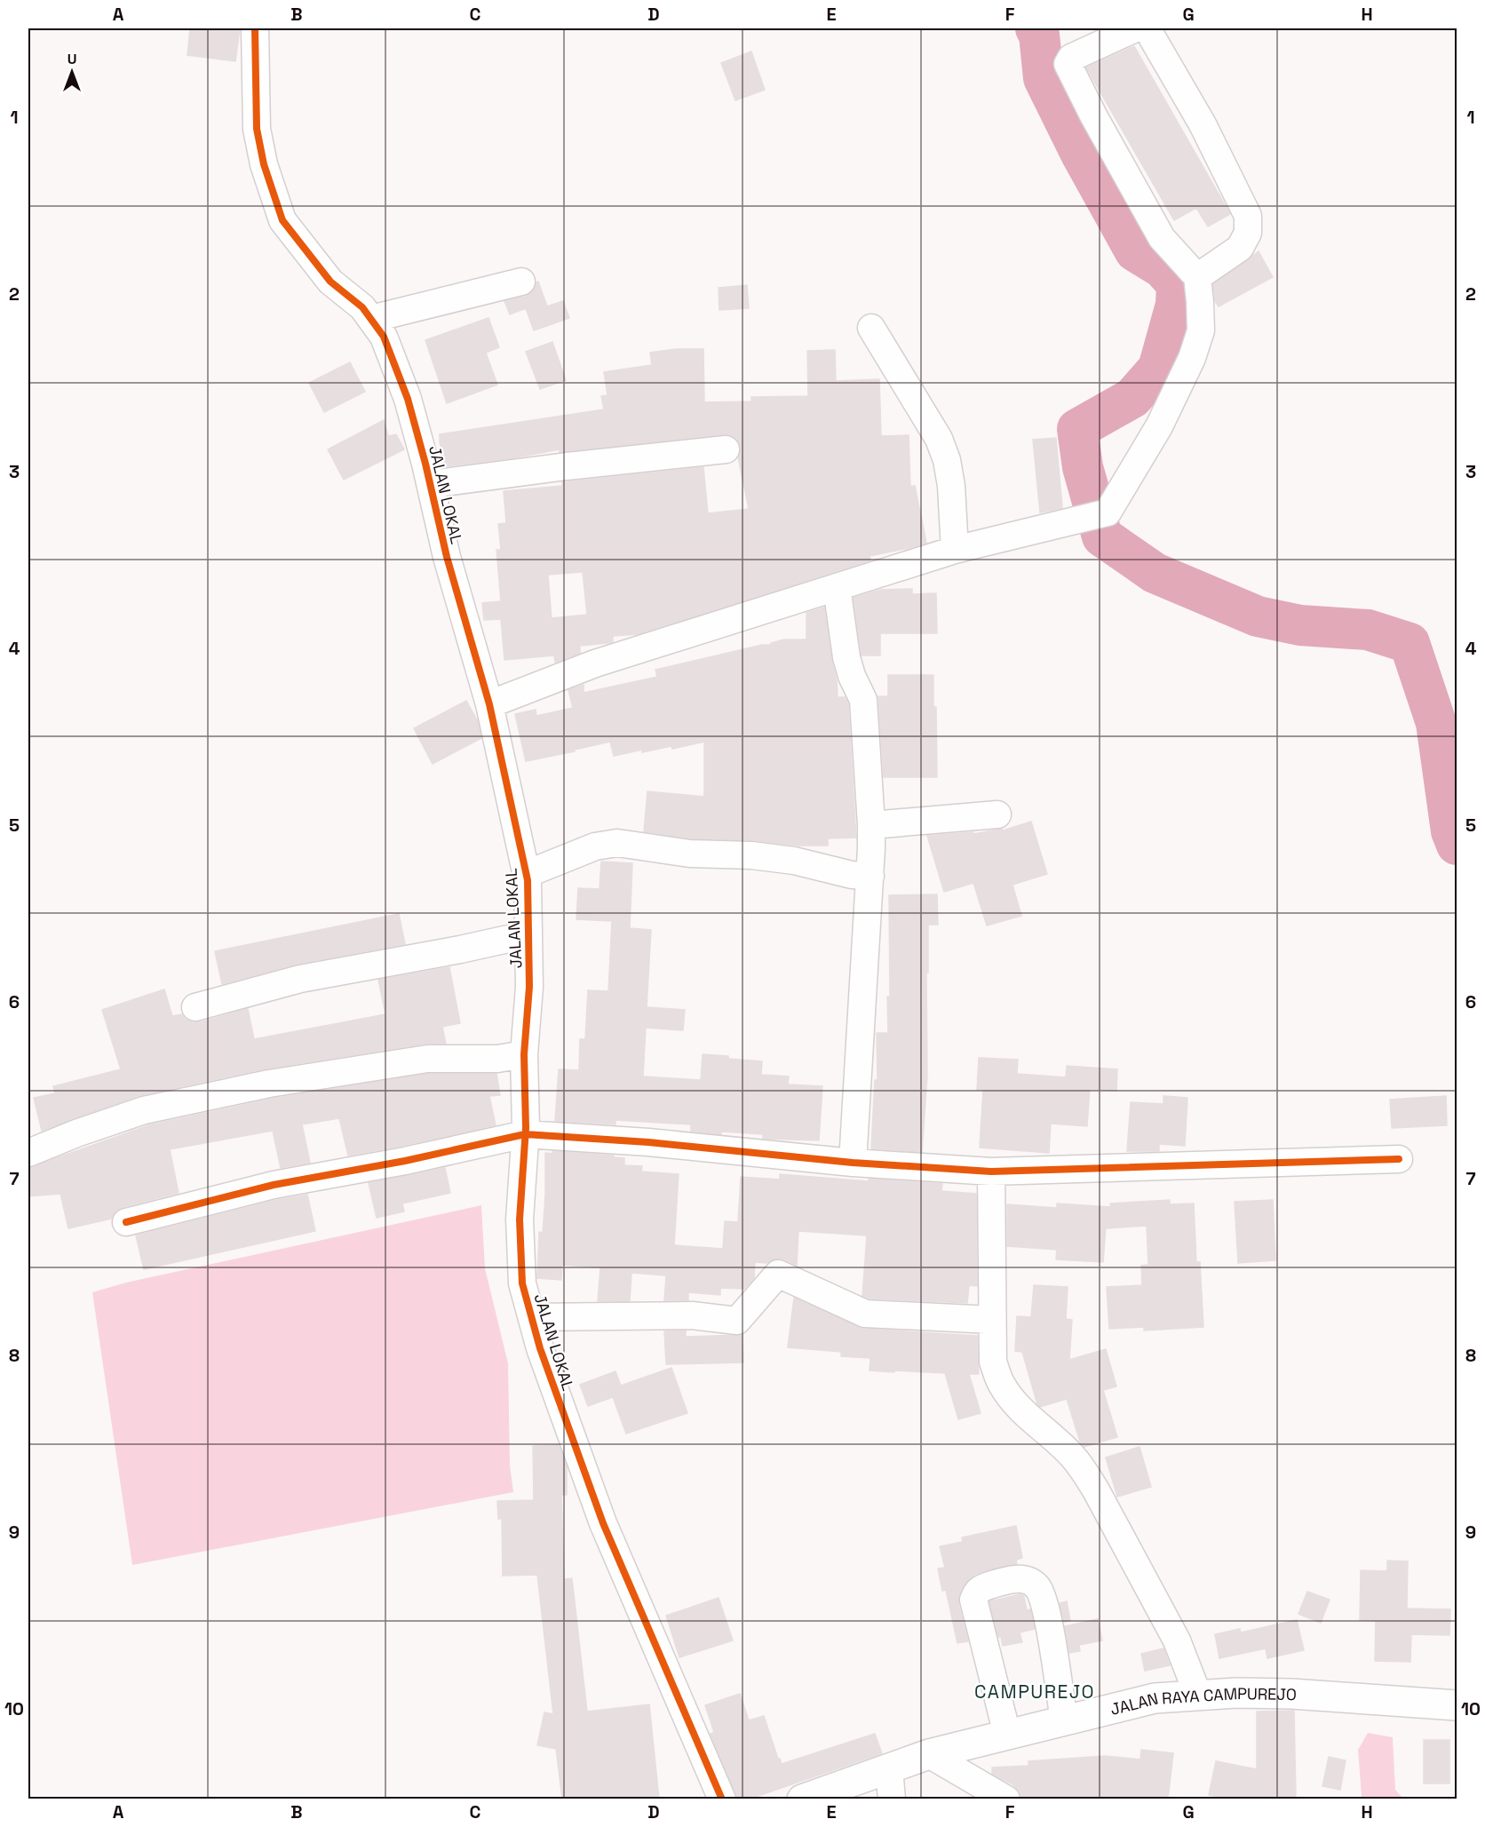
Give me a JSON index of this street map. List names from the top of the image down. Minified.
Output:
{"streets":{"main road":["JALAN RAYA CAMPUREJO"],"street":["JALAN LOKAL"]},"districts":["CAMPUREJO"],"north":"top","grid":{"columns":["A","B","C","D","E","F","G","H"],"rows":["1","2","3","4","5","6","7","8","9","10"]}}
